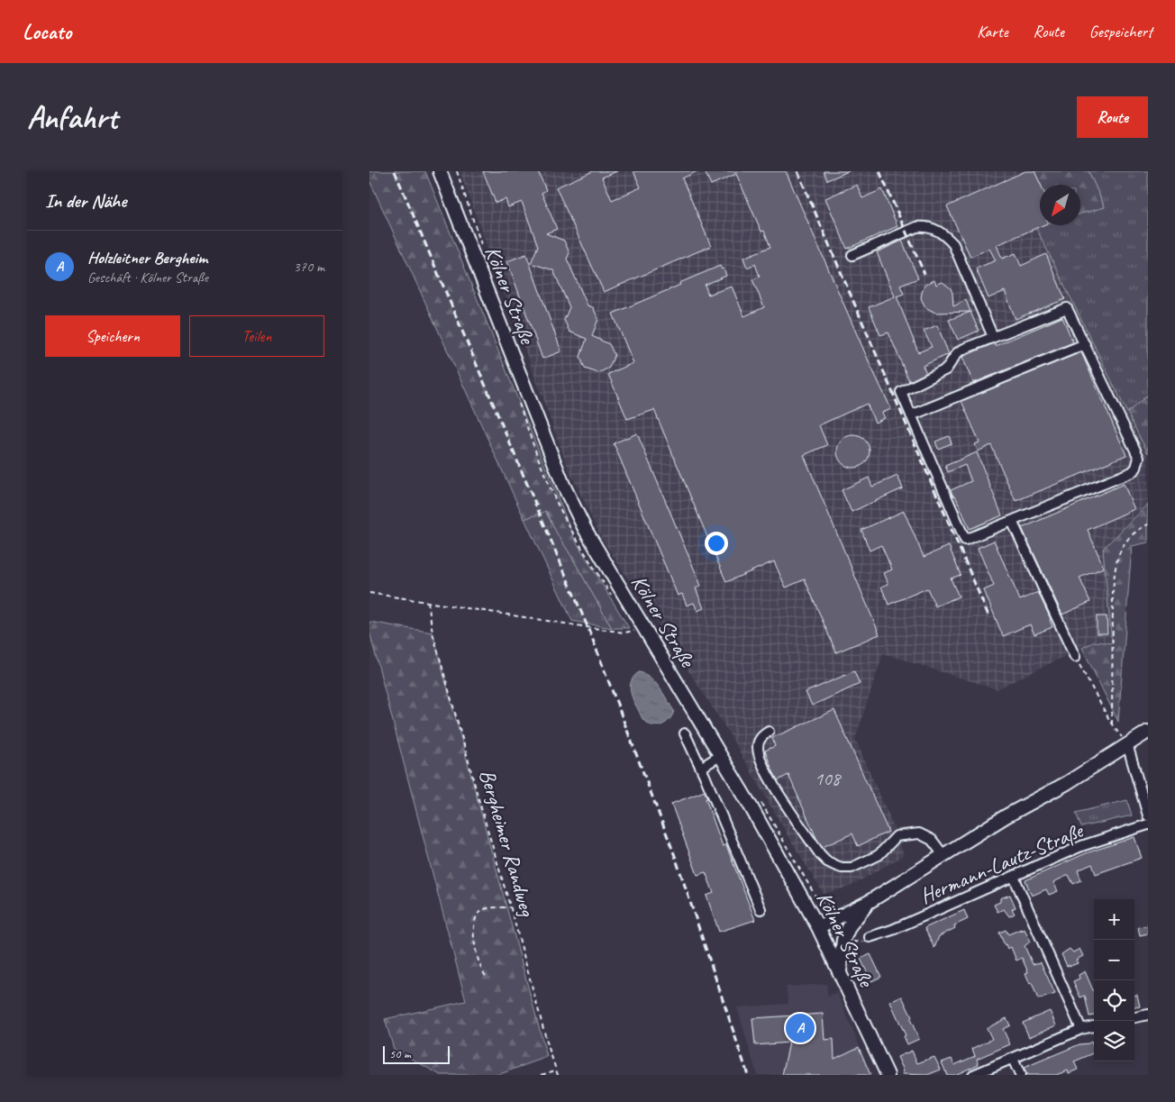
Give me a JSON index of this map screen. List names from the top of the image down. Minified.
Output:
{"streets":{"main road":["Kölner Straße"],"street":["Hermann-Lautz-Straße"],"path":["Bergheimer Randweg"]},"house_numbers":["108"],"scale_bar":"50 m","north":"bottom left","page":{"header":"Locato","nav":["Karte","Route","Gespeichert"],"buttons":["Route",["Speichern","Teilen"]],"title":"Anfahrt","heading":"In der Nähe","list":[{"mark":"A","name":"Holzleitner Bergheim","note":"Geschäft · Kölner Straße","value":"370 m"}],"map_buttons":["+","−"],"pins":"A","scale":"50 m"}}
